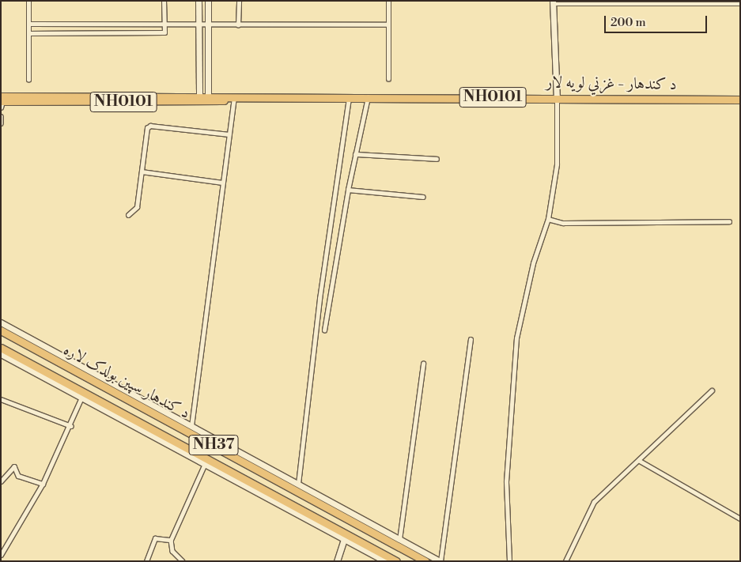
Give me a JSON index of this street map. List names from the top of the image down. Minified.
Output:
{"streets":{"highway":["د کندهار - غزني لويه لار","NH0101","د کندهار سپین بولدک لاره","NH37"]},"scale_bar":"200 m"}
